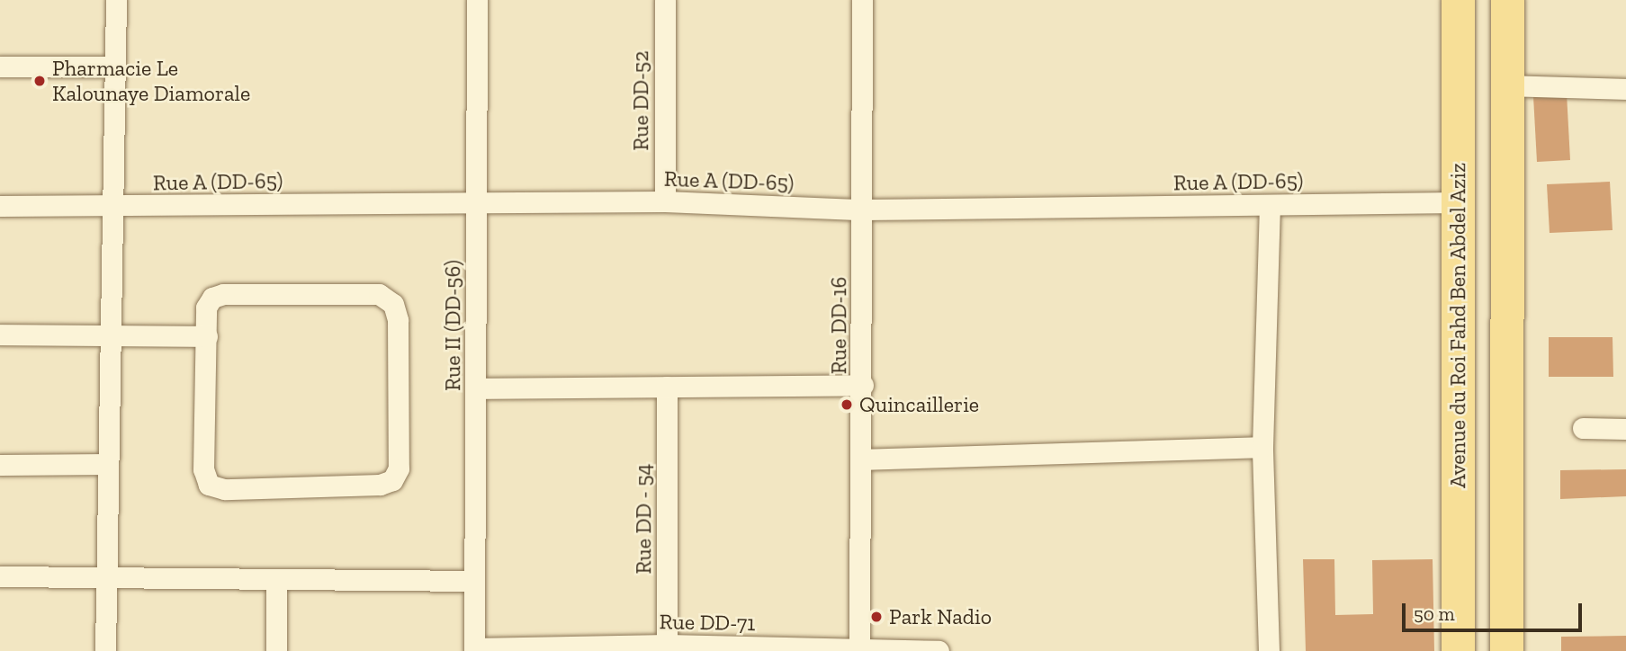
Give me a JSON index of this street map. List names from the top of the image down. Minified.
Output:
{"streets":{"main road":["Avenue du Roi Fahd Ben Abdel Aziz"],"street":["Rue DD-52","Rue A (DD-65)","Rue II (DD-56)","Rue DD-16","Rue DD - 54","Rue DD-71"]},"crossings":[["Rue DD-52","Rue A (DD-65)"],["Rue A (DD-65)","Rue II (DD-56)"],["Rue A (DD-65)","Rue DD-16"],["Rue A (DD-65)","Avenue du Roi Fahd Ben Abdel Aziz"],["Rue II (DD-56)","Rue DD-71"],["Rue DD-16","Rue DD-71"],["Rue DD - 54","Rue DD-71"]],"places":["Pharmacie Le Kalounaye Diamorale","Quincaillerie","Park Nadio"],"scale_bar":"50 m"}
